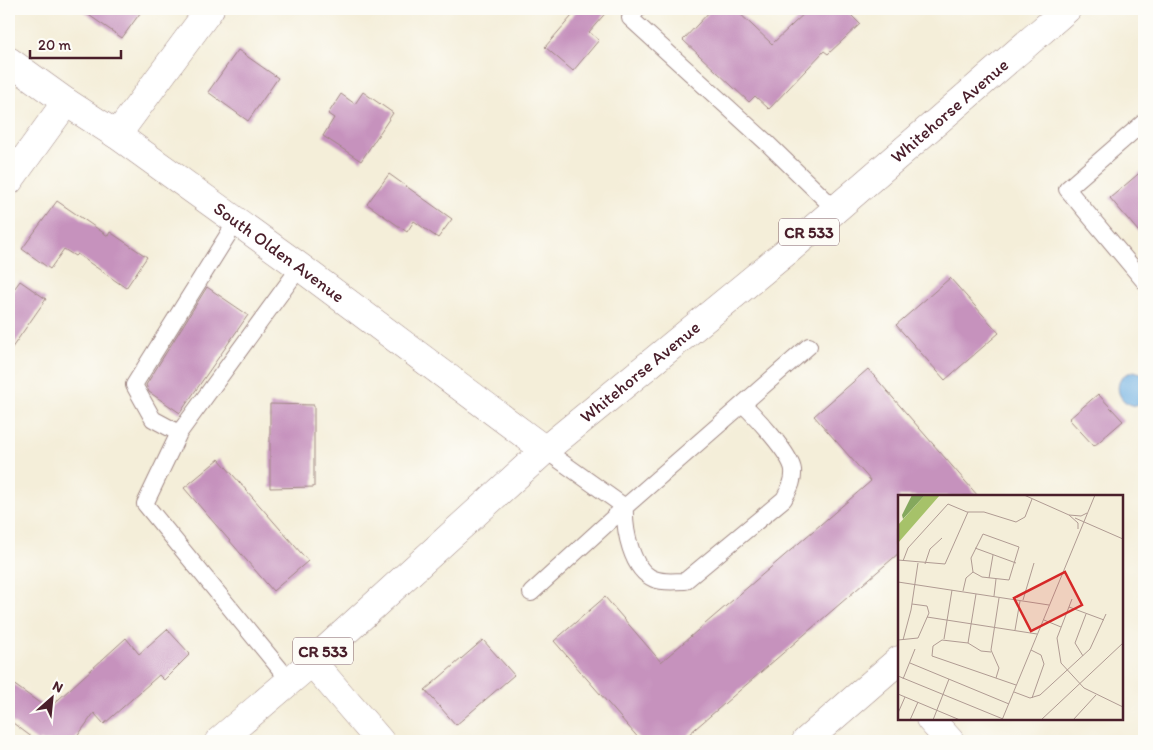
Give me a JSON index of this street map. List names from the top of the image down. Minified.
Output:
{"streets":{"main road":["Whitehorse Avenue","CR 533","South Olden Avenue"]},"crossings":[["Whitehorse Avenue","South Olden Avenue"]],"scale_bar":"20 m","north":"top right"}
